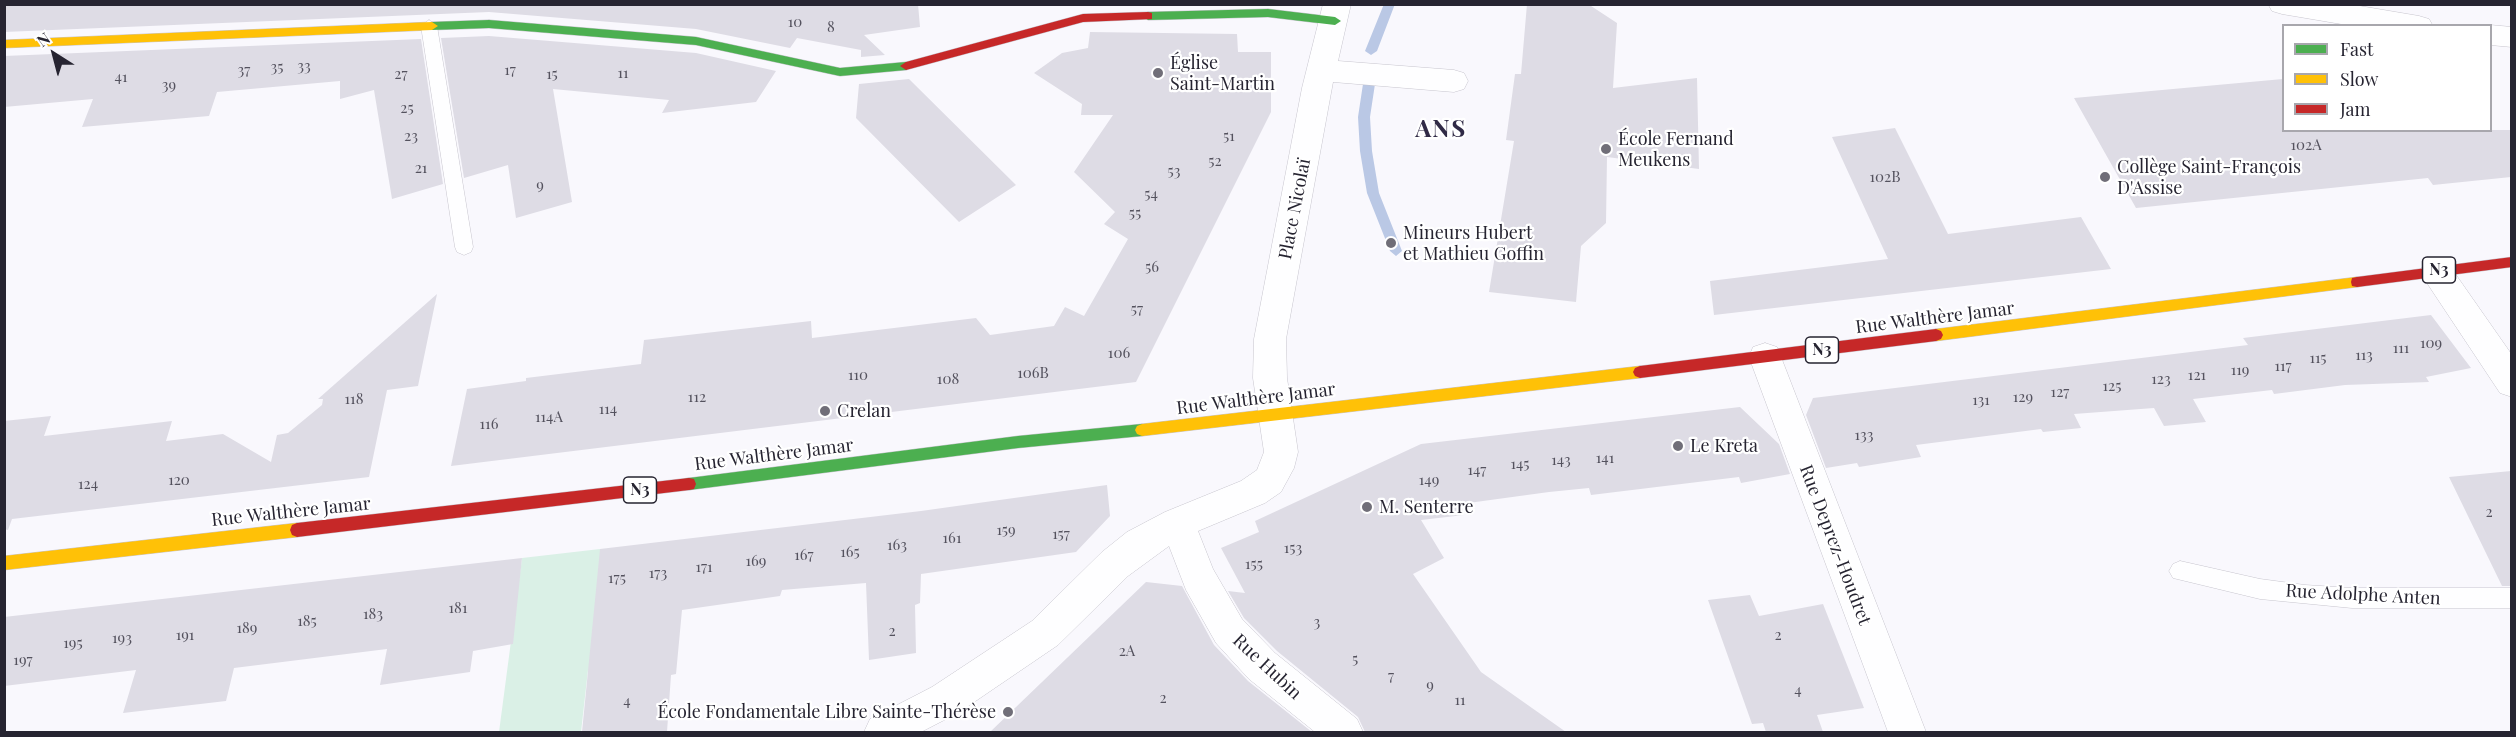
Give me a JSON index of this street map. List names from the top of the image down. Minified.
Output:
{"streets":{"main road":["N3","Rue Walthère Jamar"],"street":["Place Nicolaï","Rue Deprez-Houdret","Rue Hubin"],"lane":["Rue Adolphe Anten"]},"crossings":[["Place Nicolaï","Rue Walthère Jamar"],["Place Nicolaï","Rue Hubin"],["Rue Walthère Jamar","Rue Deprez-Houdret"]],"districts":["ANS"],"places":["Église Saint-Martin","École Fernand Meukens","Collège Saint-François D'Assise","Mineurs Hubert et Mathieu Goffin","Crelan","Le Kreta","M. Senterre","École Fondamentale Libre Sainte-Thérèse"],"house_numbers":["10","8","33","35","37","17","11","27","15","41","39","25","23","51","102A","52","21","53","102B","9","54","55","56","57","109","111","106","113","115","117","119","106B","110","121","108","123","125","127","112","129","118","131","114","114A","116","133","141","143","145","147","120","149","124","2","159","157","161","163","153","165","167","169","155","171","173","175","181","183","185","3","189","2","191","2","193","195","2A","5","197","7","9","4","2","11","4"],"legend":["Fast","Slow","Jam"],"north":"top left"}
